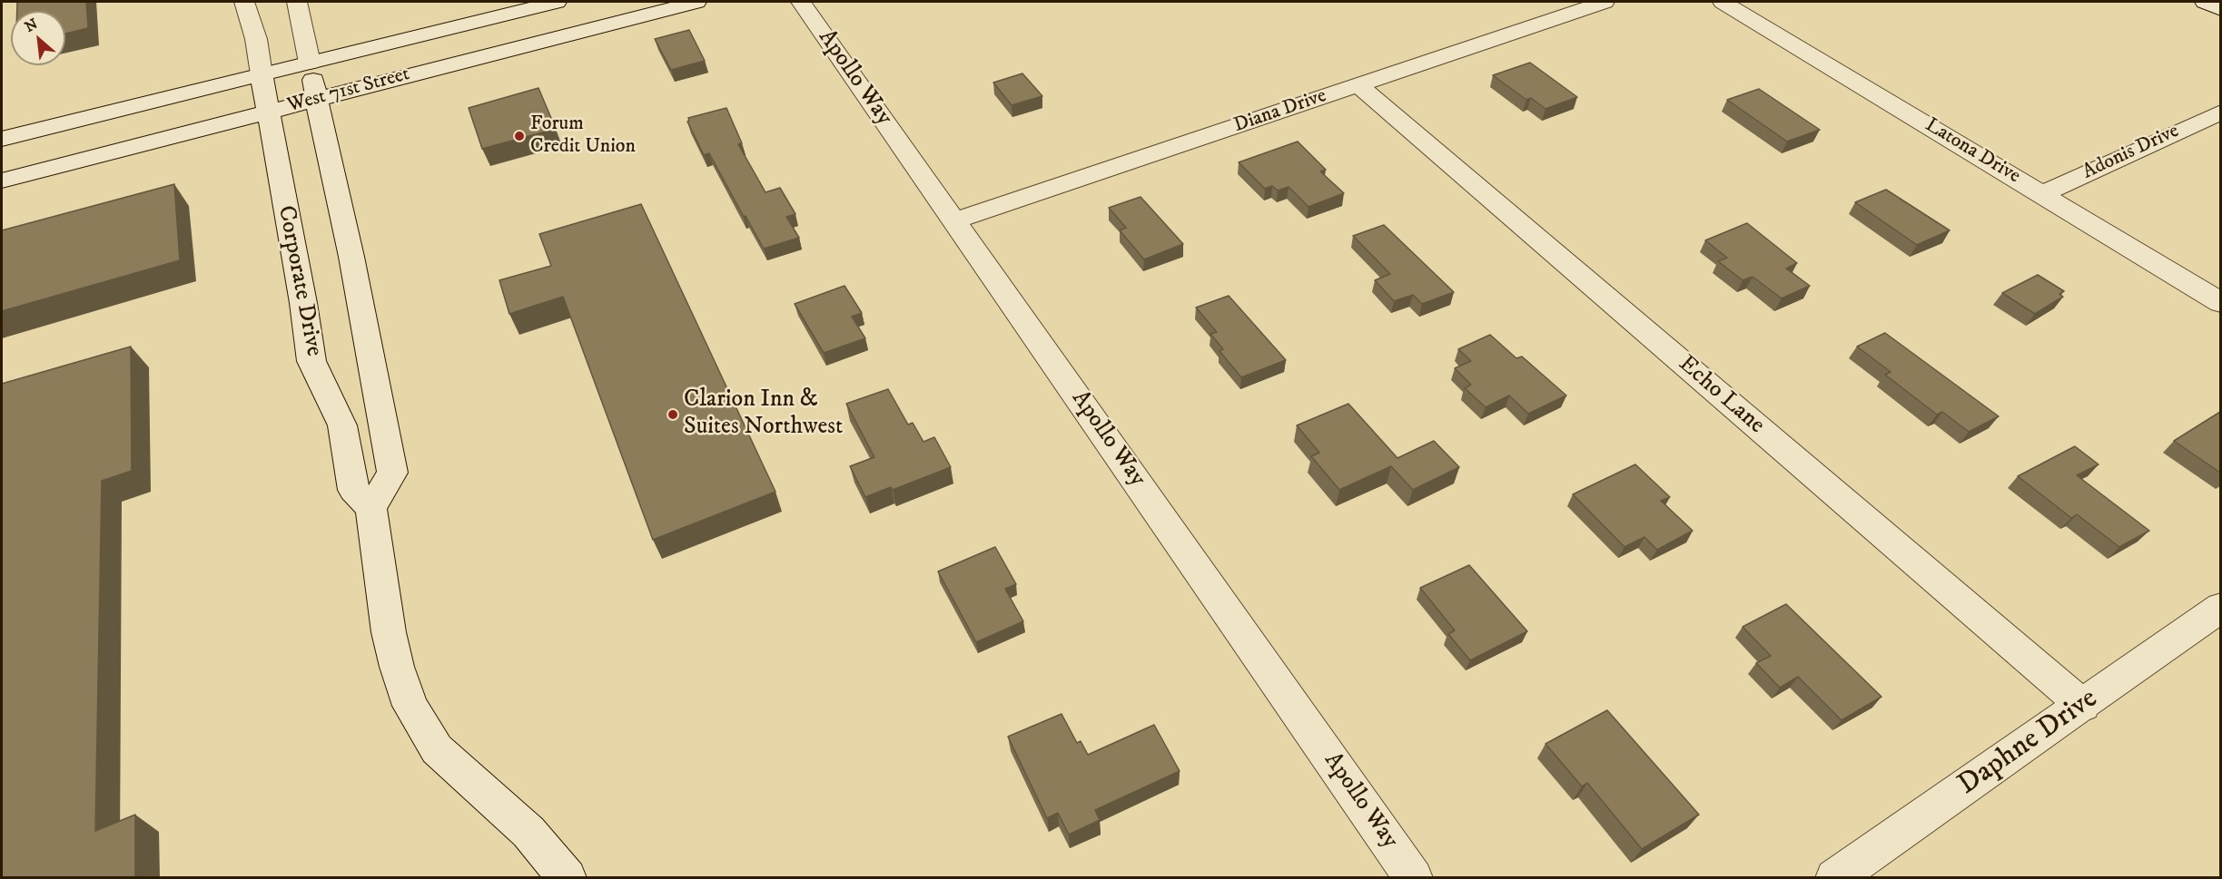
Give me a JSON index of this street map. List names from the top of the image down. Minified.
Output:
{"streets":{"street":["Apollo Way","West 71st Street","Diana Drive","Latona Drive","Adonis Drive","Corporate Drive","Echo Lane","Daphne Drive"]},"crossings":[["Apollo Way","Diana Drive"],["West 71st Street","Corporate Drive"],["Diana Drive","Echo Lane"],["Latona Drive","Adonis Drive"],["Echo Lane","Daphne Drive"]],"places":["Forum Credit Union","Clarion Inn & Suites Northwest"],"north":"top left"}
